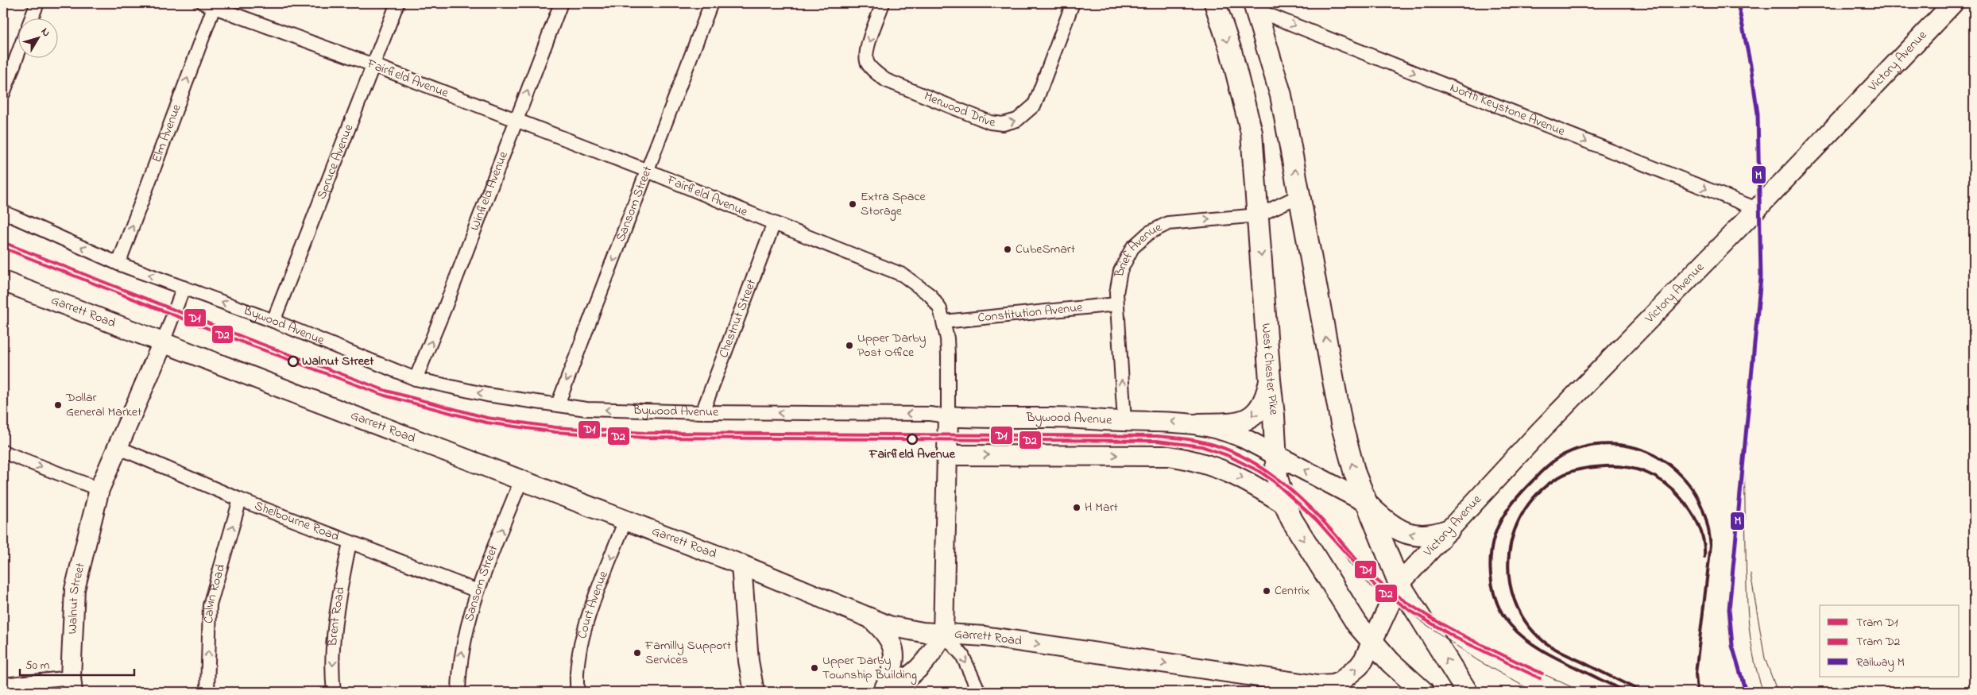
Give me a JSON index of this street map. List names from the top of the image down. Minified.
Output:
{"streets":{"main road":["West Chester Pike"],"street":["Victory Avenue","Fairfield Avenue","Merwood Drive","North Keystone Avenue","Elm Avenue","Spruce Avenue","Winfield Avenue","Sansom Street","Brief Avenue","Garrett Road","Constitution Avenue","Chestnut Street","Bywood Avenue","Shelbourne Road","Calvin Road","Walnut Street","Court Avenue","Brent Road"]},"crossings":[["Victory Avenue","North Keystone Avenue"],["Victory Avenue","Garrett Road"],["Victory Avenue","West Chester Pike"],["Fairfield Avenue","Elm Avenue"],["Fairfield Avenue","Spruce Avenue"],["Fairfield Avenue","Winfield Avenue"],["Fairfield Avenue","Sansom Street"],["Fairfield Avenue","Garrett Road"],["Fairfield Avenue","Constitution Avenue"],["Fairfield Avenue","Chestnut Street"],["Fairfield Avenue","Bywood Avenue"],["Elm Avenue","Bywood Avenue"],["Spruce Avenue","Bywood Avenue"],["Winfield Avenue","Bywood Avenue"],["Sansom Street","Garrett Road"],["Sansom Street","Bywood Avenue"],["Sansom Street","Shelbourne Road"],["Brief Avenue","Constitution Avenue"],["Brief Avenue","Bywood Avenue"],["Brief Avenue","West Chester Pike"],["Garrett Road","West Chester Pike"],["Garrett Road","Walnut Street"],["Garrett Road","Court Avenue"],["Chestnut Street","Bywood Avenue"],["Bywood Avenue","West Chester Pike"],["Bywood Avenue","Walnut Street"],["Shelbourne Road","Calvin Road"],["Shelbourne Road","Walnut Street"],["Shelbourne Road","Brent Road"]],"one_way":["North Keystone Avenue","Elm Avenue","Winfield Avenue","Bywood Avenue","Calvin Road","Court Avenue","Brent Road"],"places":["Extra Space Storage","CubeSmart","Upper Darby Post Office","Walnut Street","Dollar General Market","Fairfield Avenue","H Mart","Centrix","Familly Support Services","Upper Darby Township Building"],"lines":["rail line M","tram line D1","tram line D2"],"legend":["Tram D1","Tram D2","Railway M"],"scale_bar":"50 m","north":"top right"}
